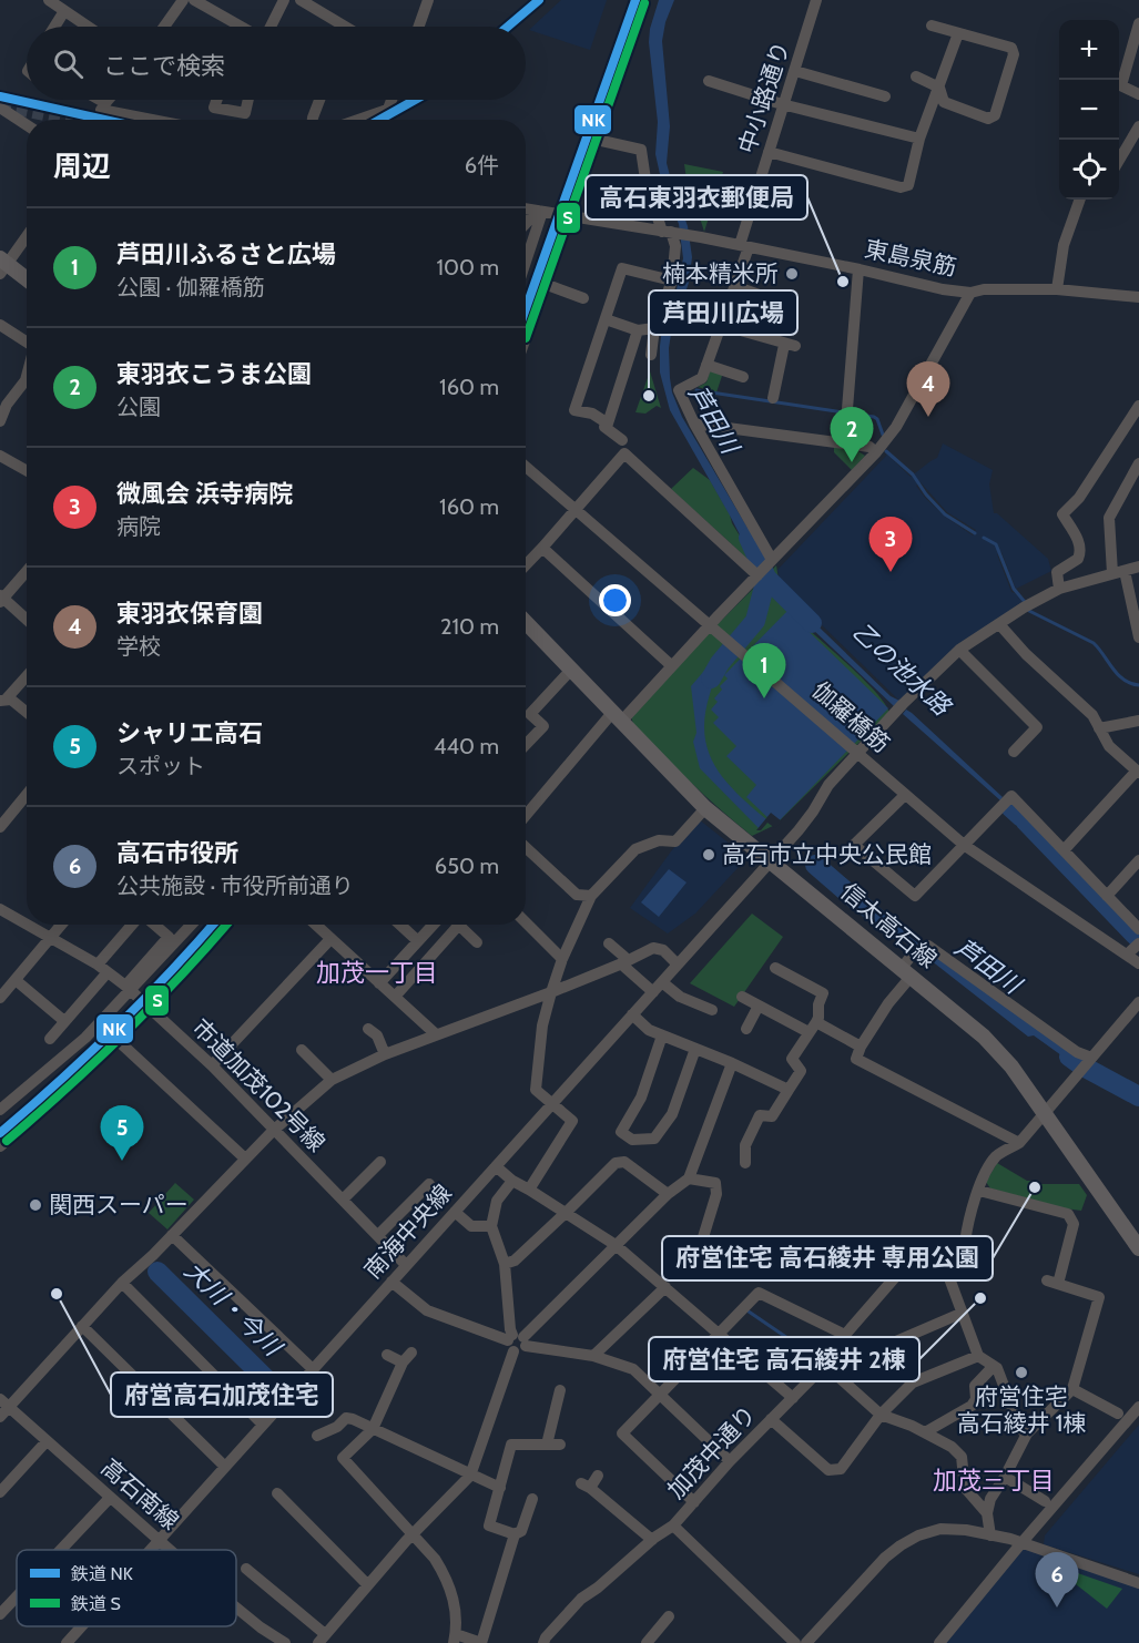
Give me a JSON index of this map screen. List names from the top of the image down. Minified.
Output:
{"streets":{"main road":["信太高石線"],"street":["中小路通り","東島泉筋","伽羅橋筋","市道加茂102号線","南海中央線","加茂中通り","高石南線"]},"crossings":[["中小路通り","東島泉筋"],["伽羅橋筋","南海中央線"],["信太高石線","南海中央線"],["信太高石線","加茂中通り"],["市道加茂102号線","南海中央線"],["南海中央線","高石南線"]],"districts":["加茂一丁目","加茂三丁目"],"water":["芦田川","乙の池水路","大川・今川"],"places":["楠本精米所","高石東羽衣郵便局","芦田川広場","高石市立中央公民館","府営住宅 高石綾井 専用公園","関西スーパー","府営高石加茂住宅","府営住宅 高石綾井 2棟","府営住宅 高石綾井 1棟"],"lines":["rail line NK","rail line S"],"legend":["鉄道 NK","鉄道 S"],"page":{"map_buttons":["+","−"],"search":"ここで検索","heading":["周辺","6件"],"list":[{"mark":"1","name":"芦田川ふるさと広場","note":"公園 · 伽羅橋筋","value":"100 m"},{"mark":"2","name":"東羽衣こうま公園","note":"公園","value":"160 m"},{"mark":"3","name":"微風会 浜寺病院","note":"病院","value":"160 m"},{"mark":"4","name":"東羽衣保育園","note":"学校","value":"210 m"},{"mark":"5","name":"シャリエ高石","note":"スポット","value":"440 m"},{"mark":"6","name":"高石市役所","note":"公共施設 · 市役所前通り","value":"650 m"}],"pins":["4","2","3","1","5","6"]}}
